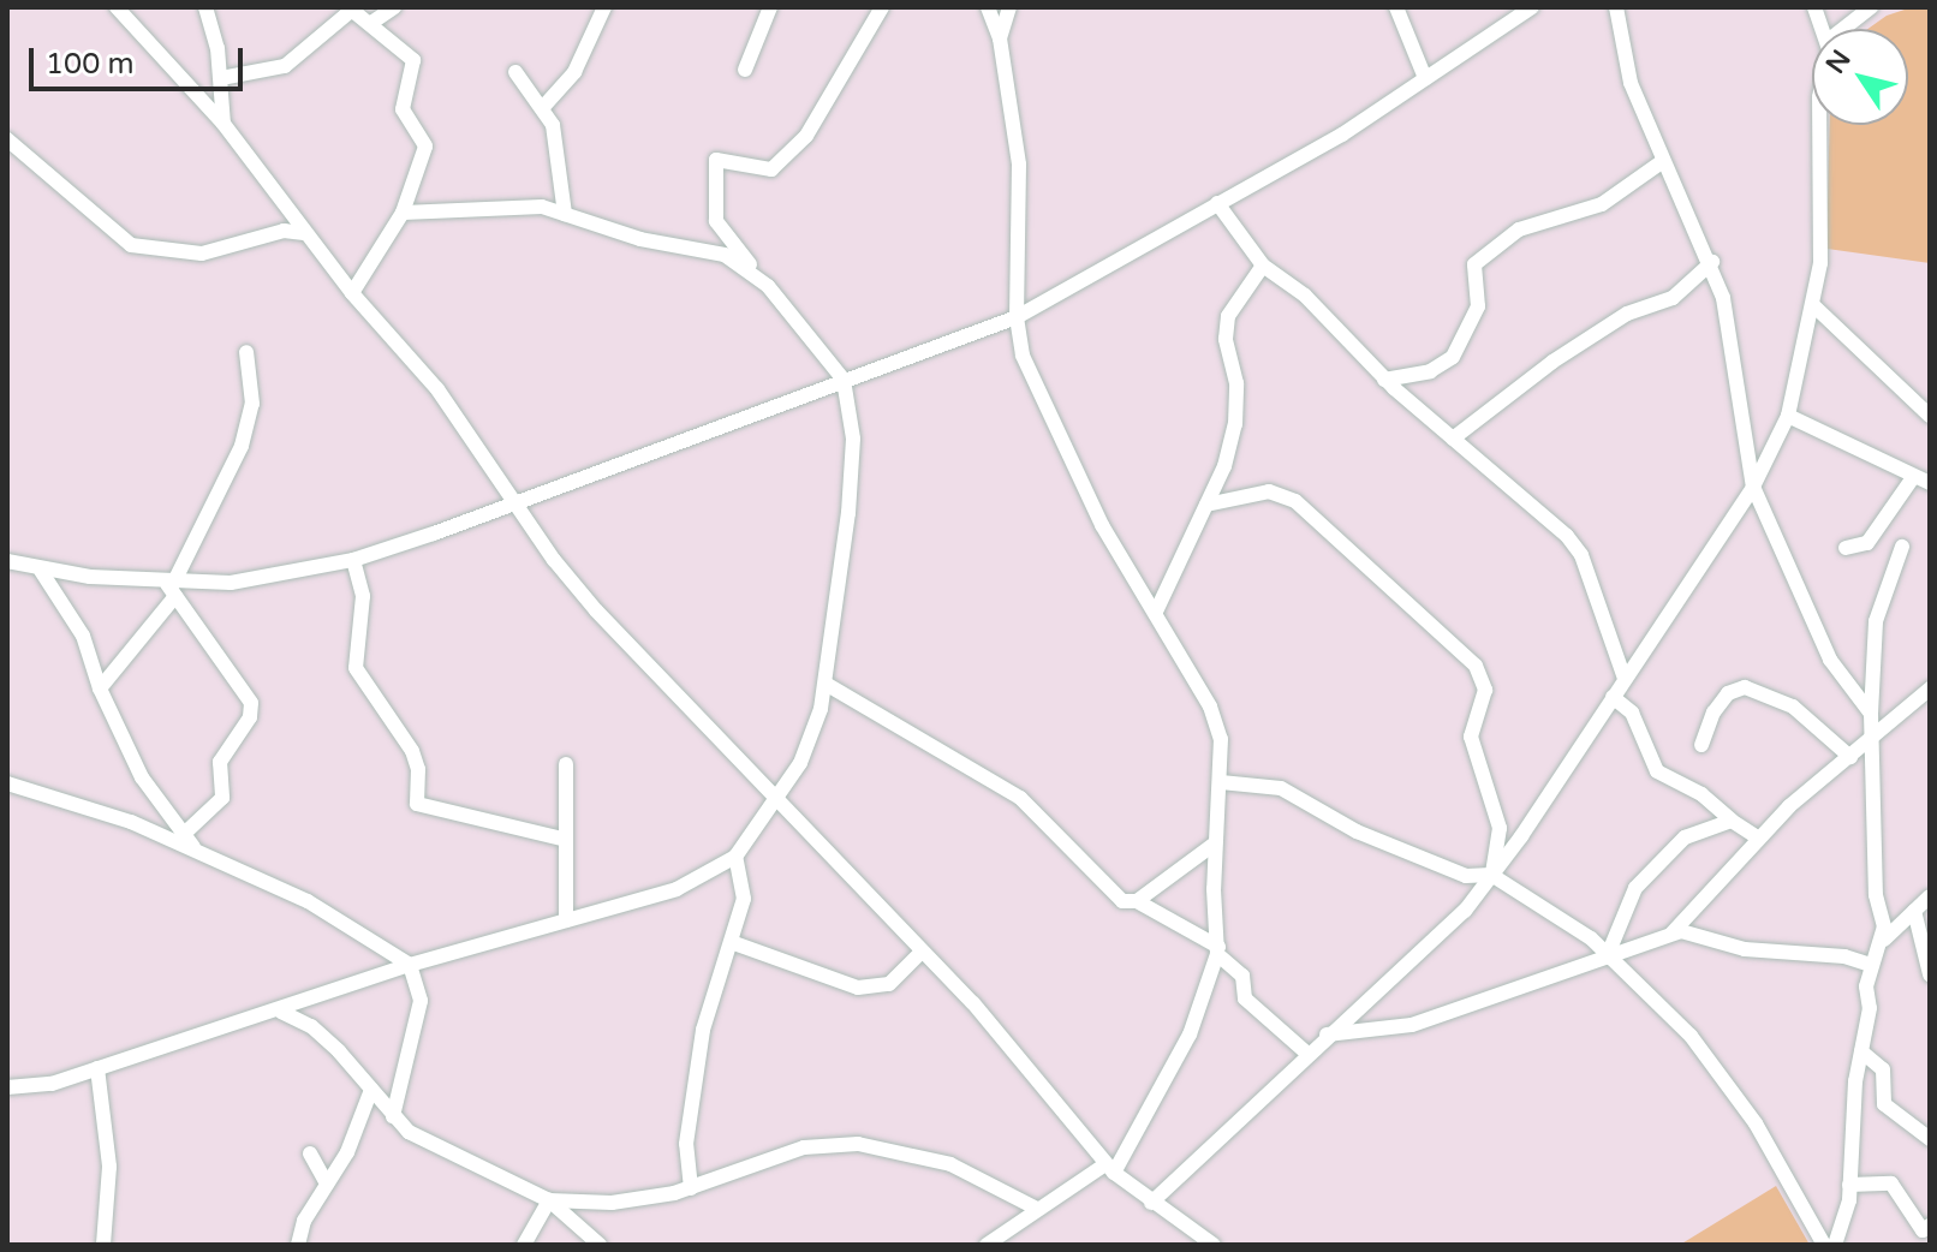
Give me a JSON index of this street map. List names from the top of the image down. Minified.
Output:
{"scale_bar":"100 m","north":"top left"}
